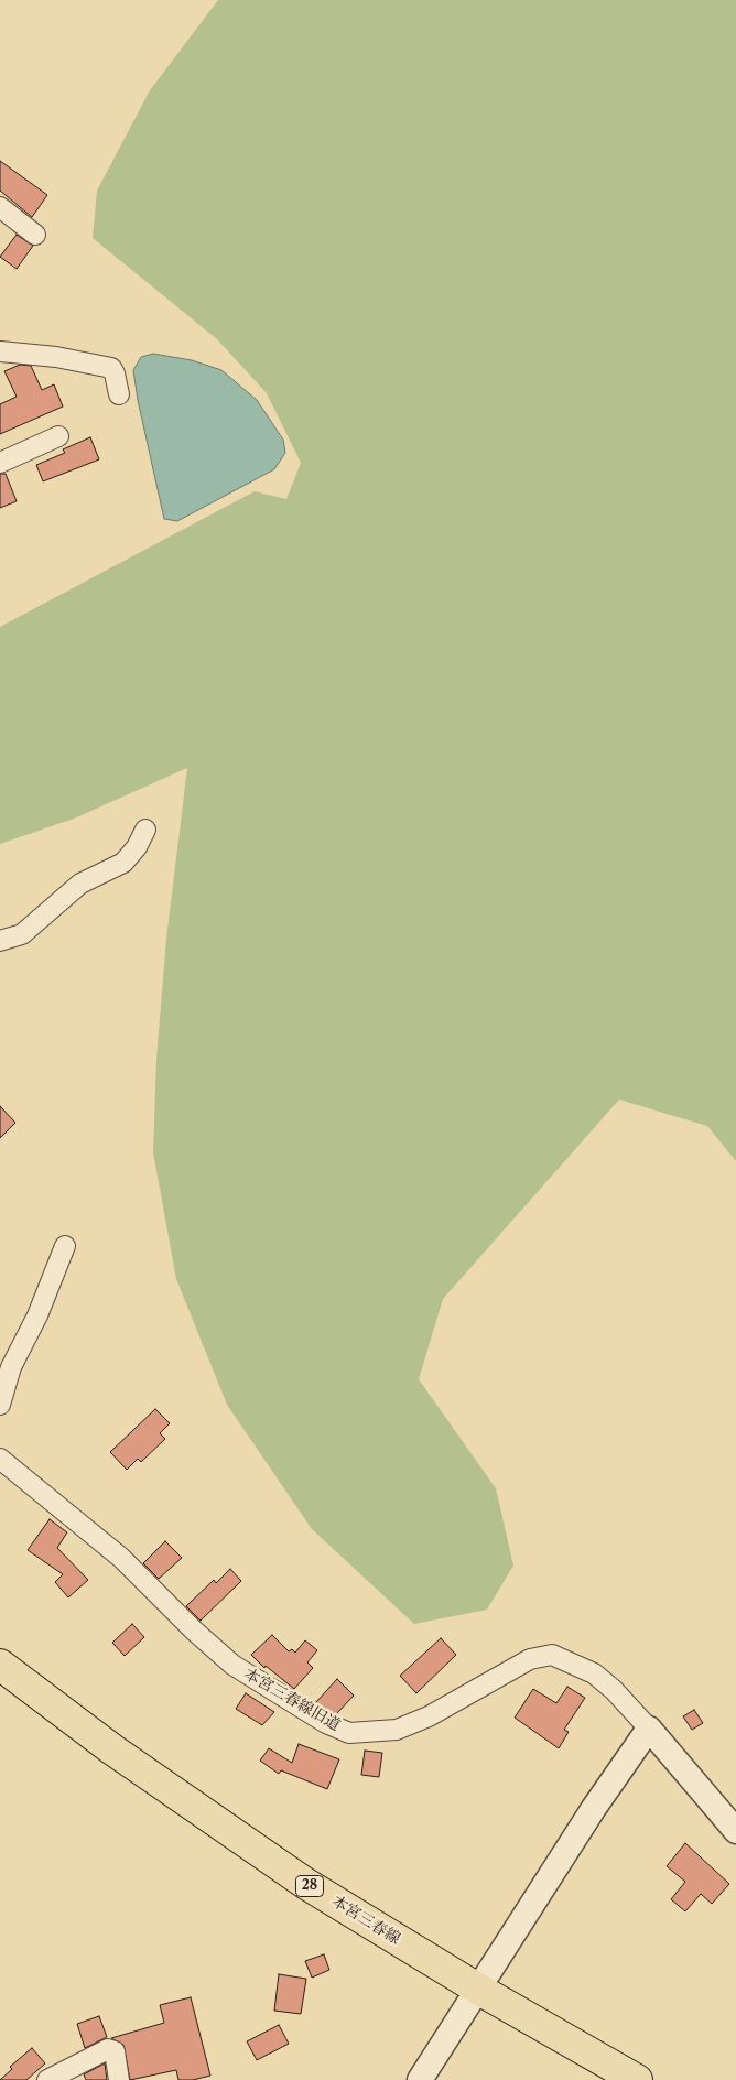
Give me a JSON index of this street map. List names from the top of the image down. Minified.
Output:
{"streets":{"main road":["28","本宮三春線"],"street":["本宮三春線旧道"]}}
